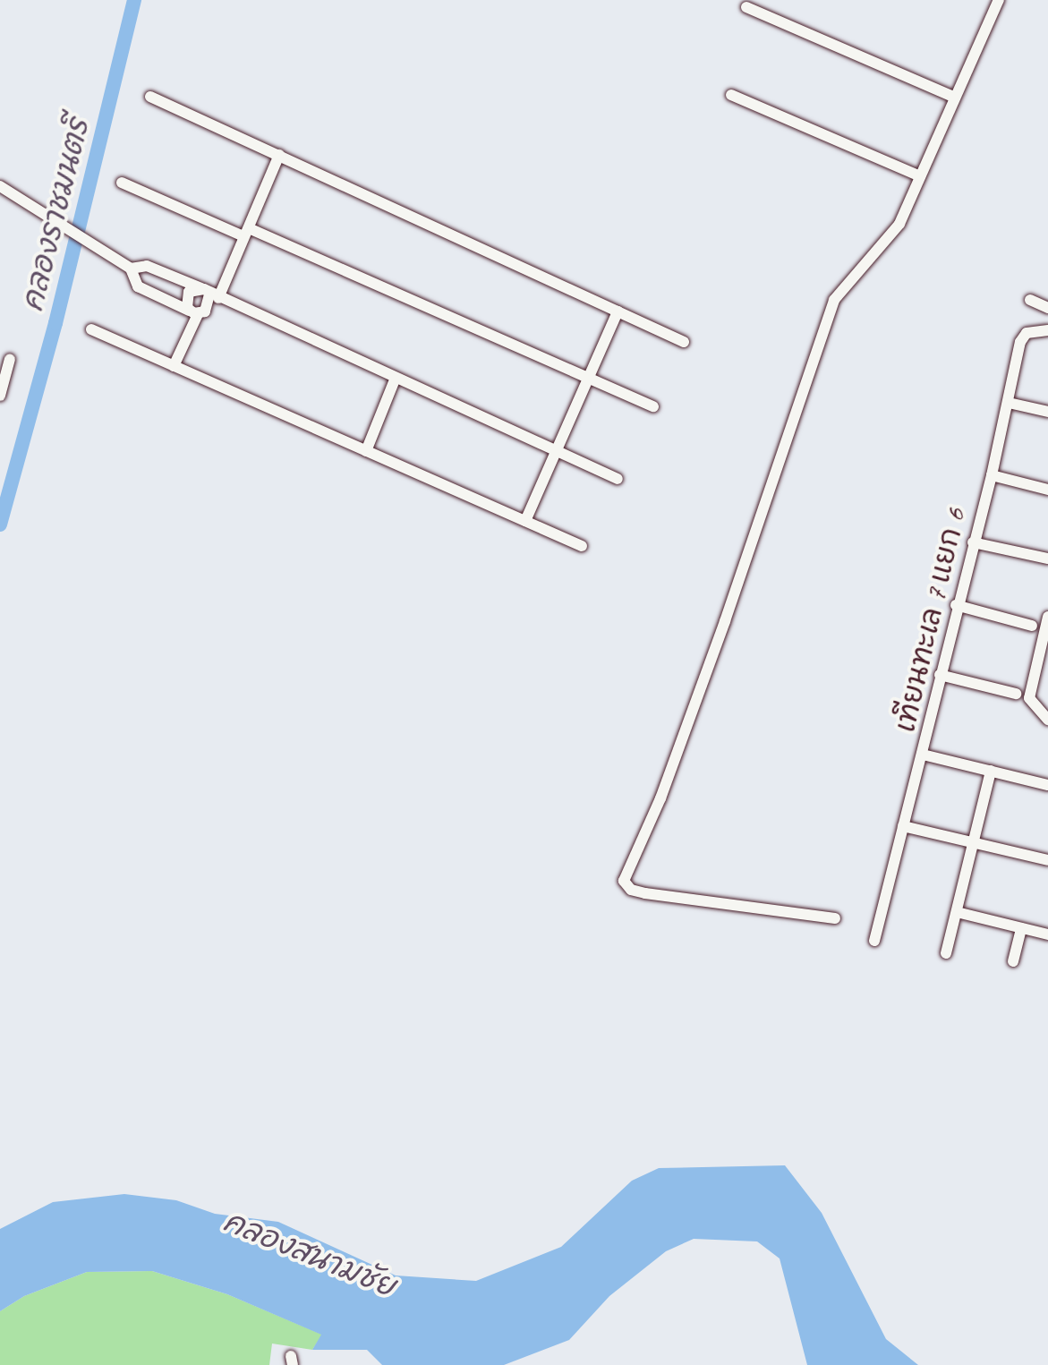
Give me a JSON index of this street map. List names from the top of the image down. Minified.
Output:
{"streets":{"street":["เทียนทะเล 7 แยก 6"]},"water":["คลองราชมนตรี","คลองสนามชัย"]}
